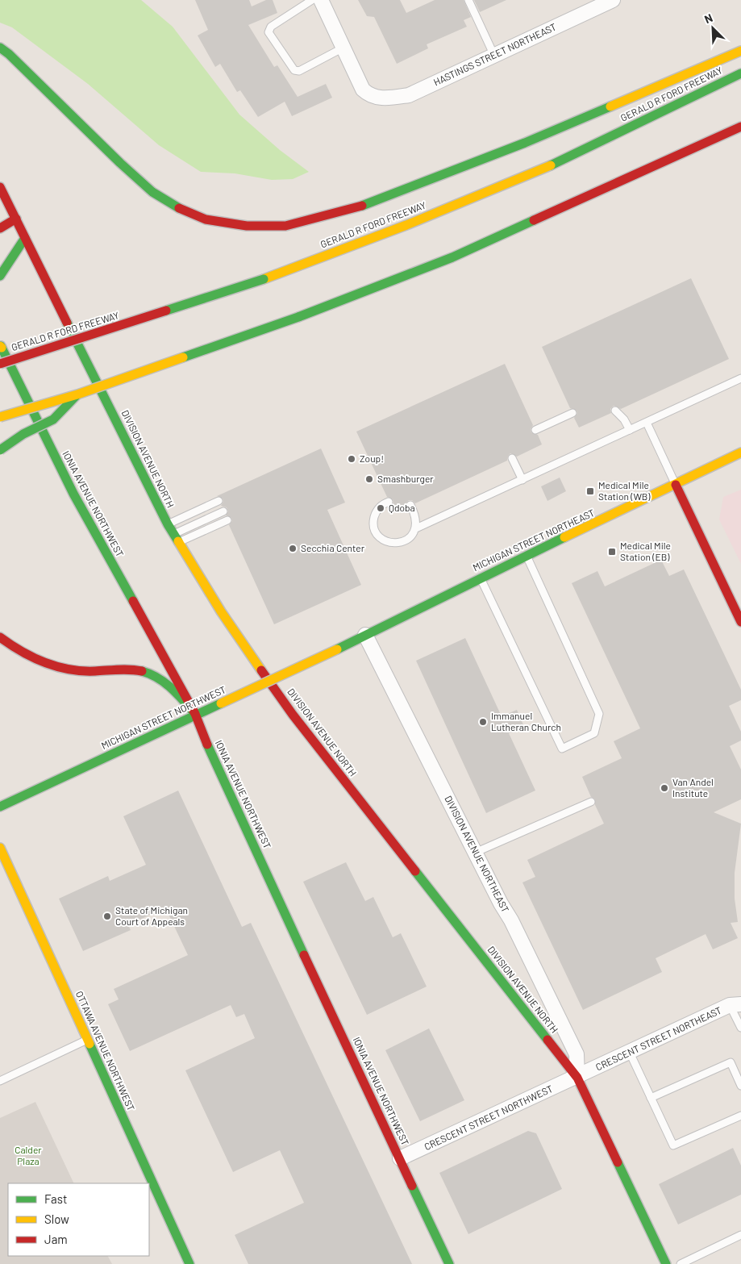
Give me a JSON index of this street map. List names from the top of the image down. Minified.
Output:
{"streets":{"main road":["GERALD R FORD FREEWAY","DIVISION AVENUE NORTH","IONIA AVENUE NORTHWEST","MICHIGAN STREET NORTHEAST","MICHIGAN STREET NORTHWEST","OTTAWA AVENUE NORTHWEST"],"street":["HASTINGS STREET NORTHEAST","DIVISION AVENUE NORTHEAST","CRESCENT STREET NORTHEAST","CRESCENT STREET NORTHWEST"]},"crossings":[["DIVISION AVENUE NORTH","DIVISION AVENUE NORTHEAST"],["DIVISION AVENUE NORTH","CRESCENT STREET NORTHEAST"],["DIVISION AVENUE NORTH","CRESCENT STREET NORTHWEST"],["IONIA AVENUE NORTHWEST","MICHIGAN STREET NORTHWEST"],["IONIA AVENUE NORTHWEST","CRESCENT STREET NORTHWEST"],["MICHIGAN STREET NORTHEAST","MICHIGAN STREET NORTHWEST"],["MICHIGAN STREET NORTHEAST","DIVISION AVENUE NORTHEAST"],["DIVISION AVENUE NORTHEAST","CRESCENT STREET NORTHEAST"],["DIVISION AVENUE NORTHEAST","CRESCENT STREET NORTHWEST"],["CRESCENT STREET NORTHEAST","CRESCENT STREET NORTHWEST"]],"parks":["Calder Plaza"],"places":{"other":["Zoup!","Smashburger","Qdoba","Secchia Center","Immanuel Lutheran Church","Van Andel Institute","State of Michigan Court of Appeals"],"transit":["Medical Mile Station (WB)","Medical Mile Station (EB)"]},"legend":["Fast","Slow","Jam"],"north":"top left"}
